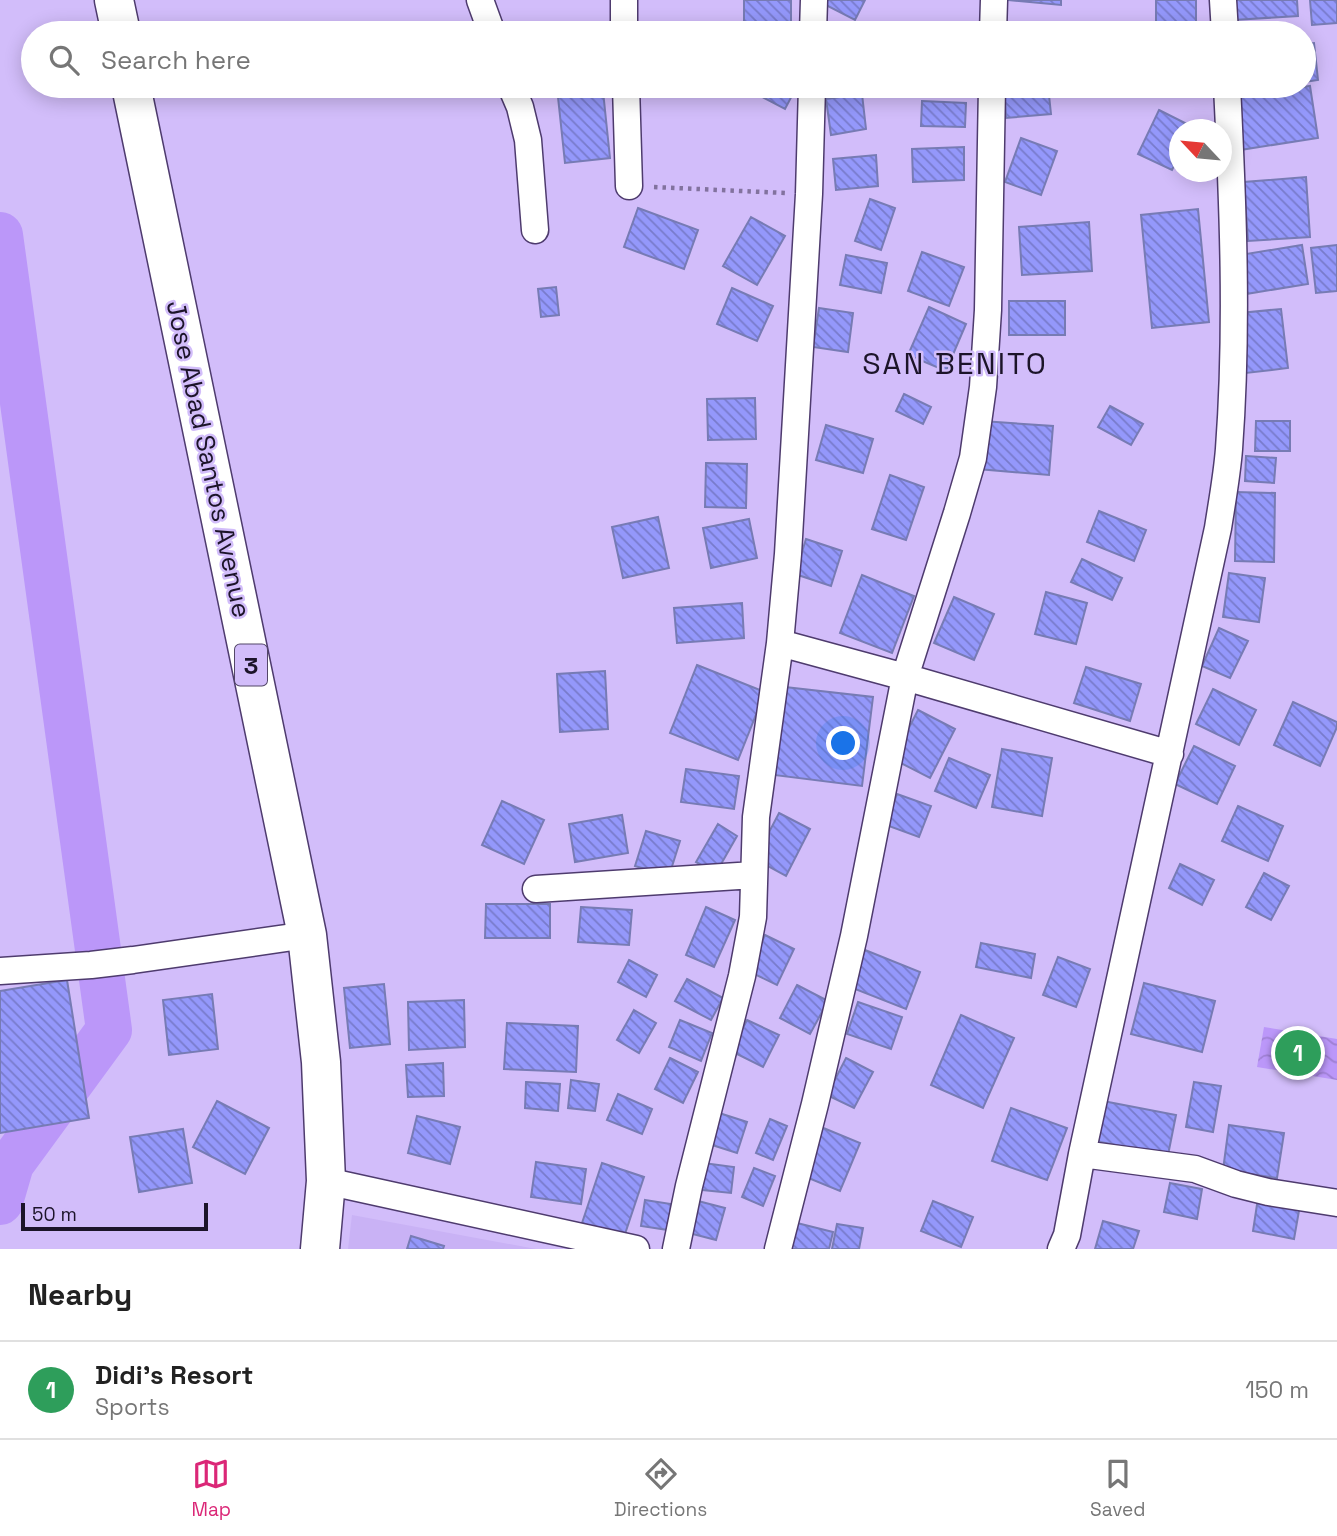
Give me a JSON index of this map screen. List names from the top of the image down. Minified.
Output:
{"streets":{"highway":["Jose Abad Santos Avenue","3"]},"districts":["SAN BENITO"],"scale_bar":"50 m","north":"top left","page":{"search":"Search here","pins":"1","scale":"50 m","heading":"Nearby","list":[{"mark":"1","name":"Didi's Resort","note":"Sports","value":"150 m"}],"nav":["Map","Directions","Saved"]}}
